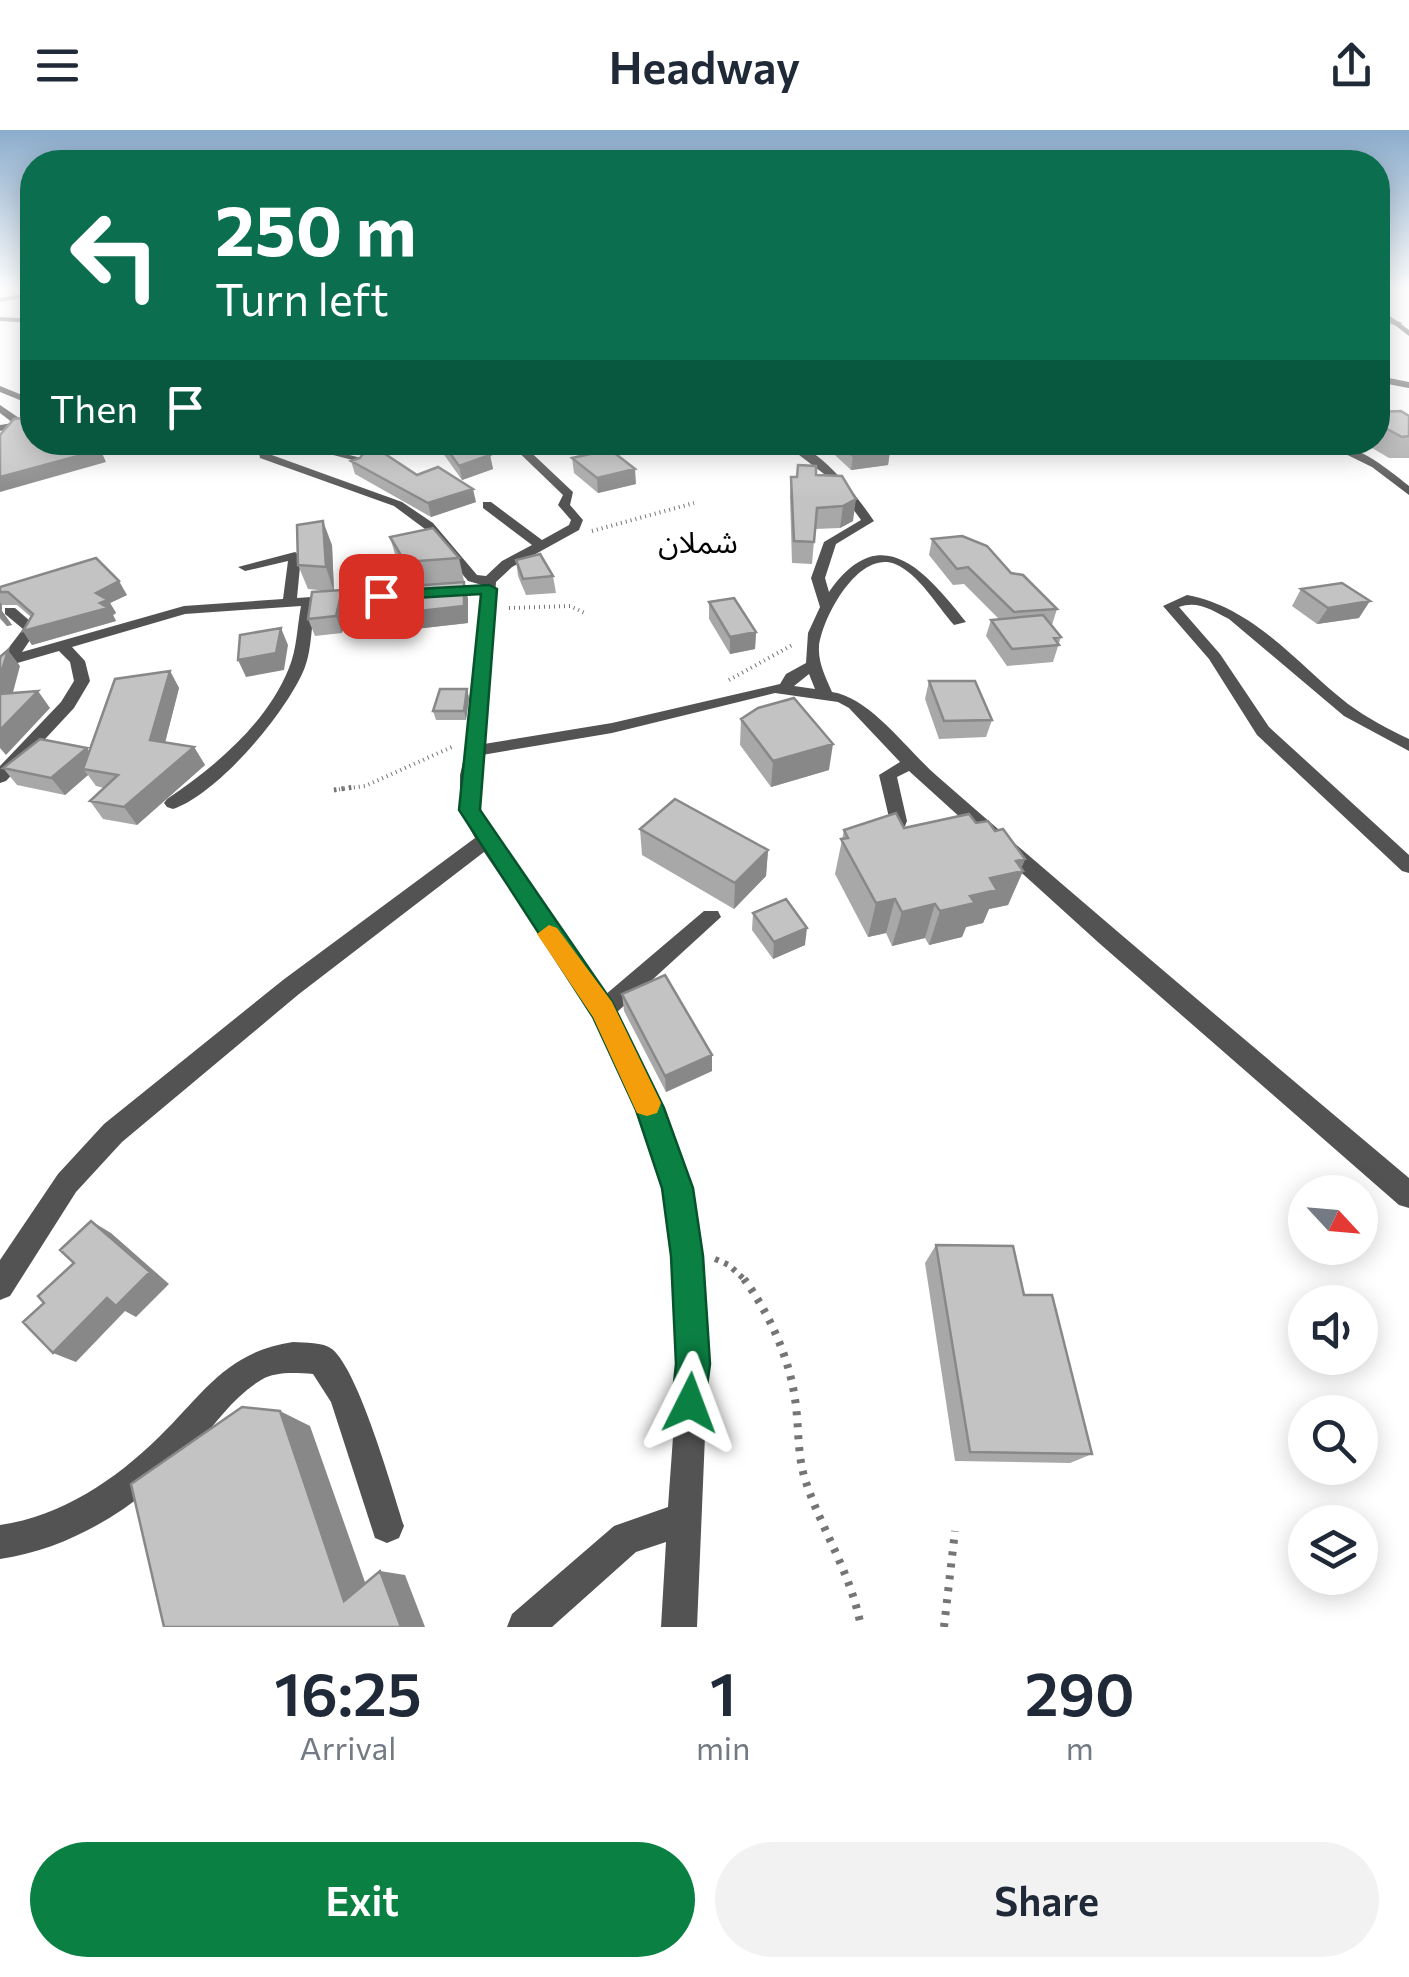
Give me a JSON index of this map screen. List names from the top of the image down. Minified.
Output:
{"districts":["شملان"],"north":"bottom right","page":{"header":"Headway","turn":["250 m","Turn left"],"then":"Then","eta":["16:25","Arrival","1","min","290","m"],"buttons":["Exit","Share"]}}
